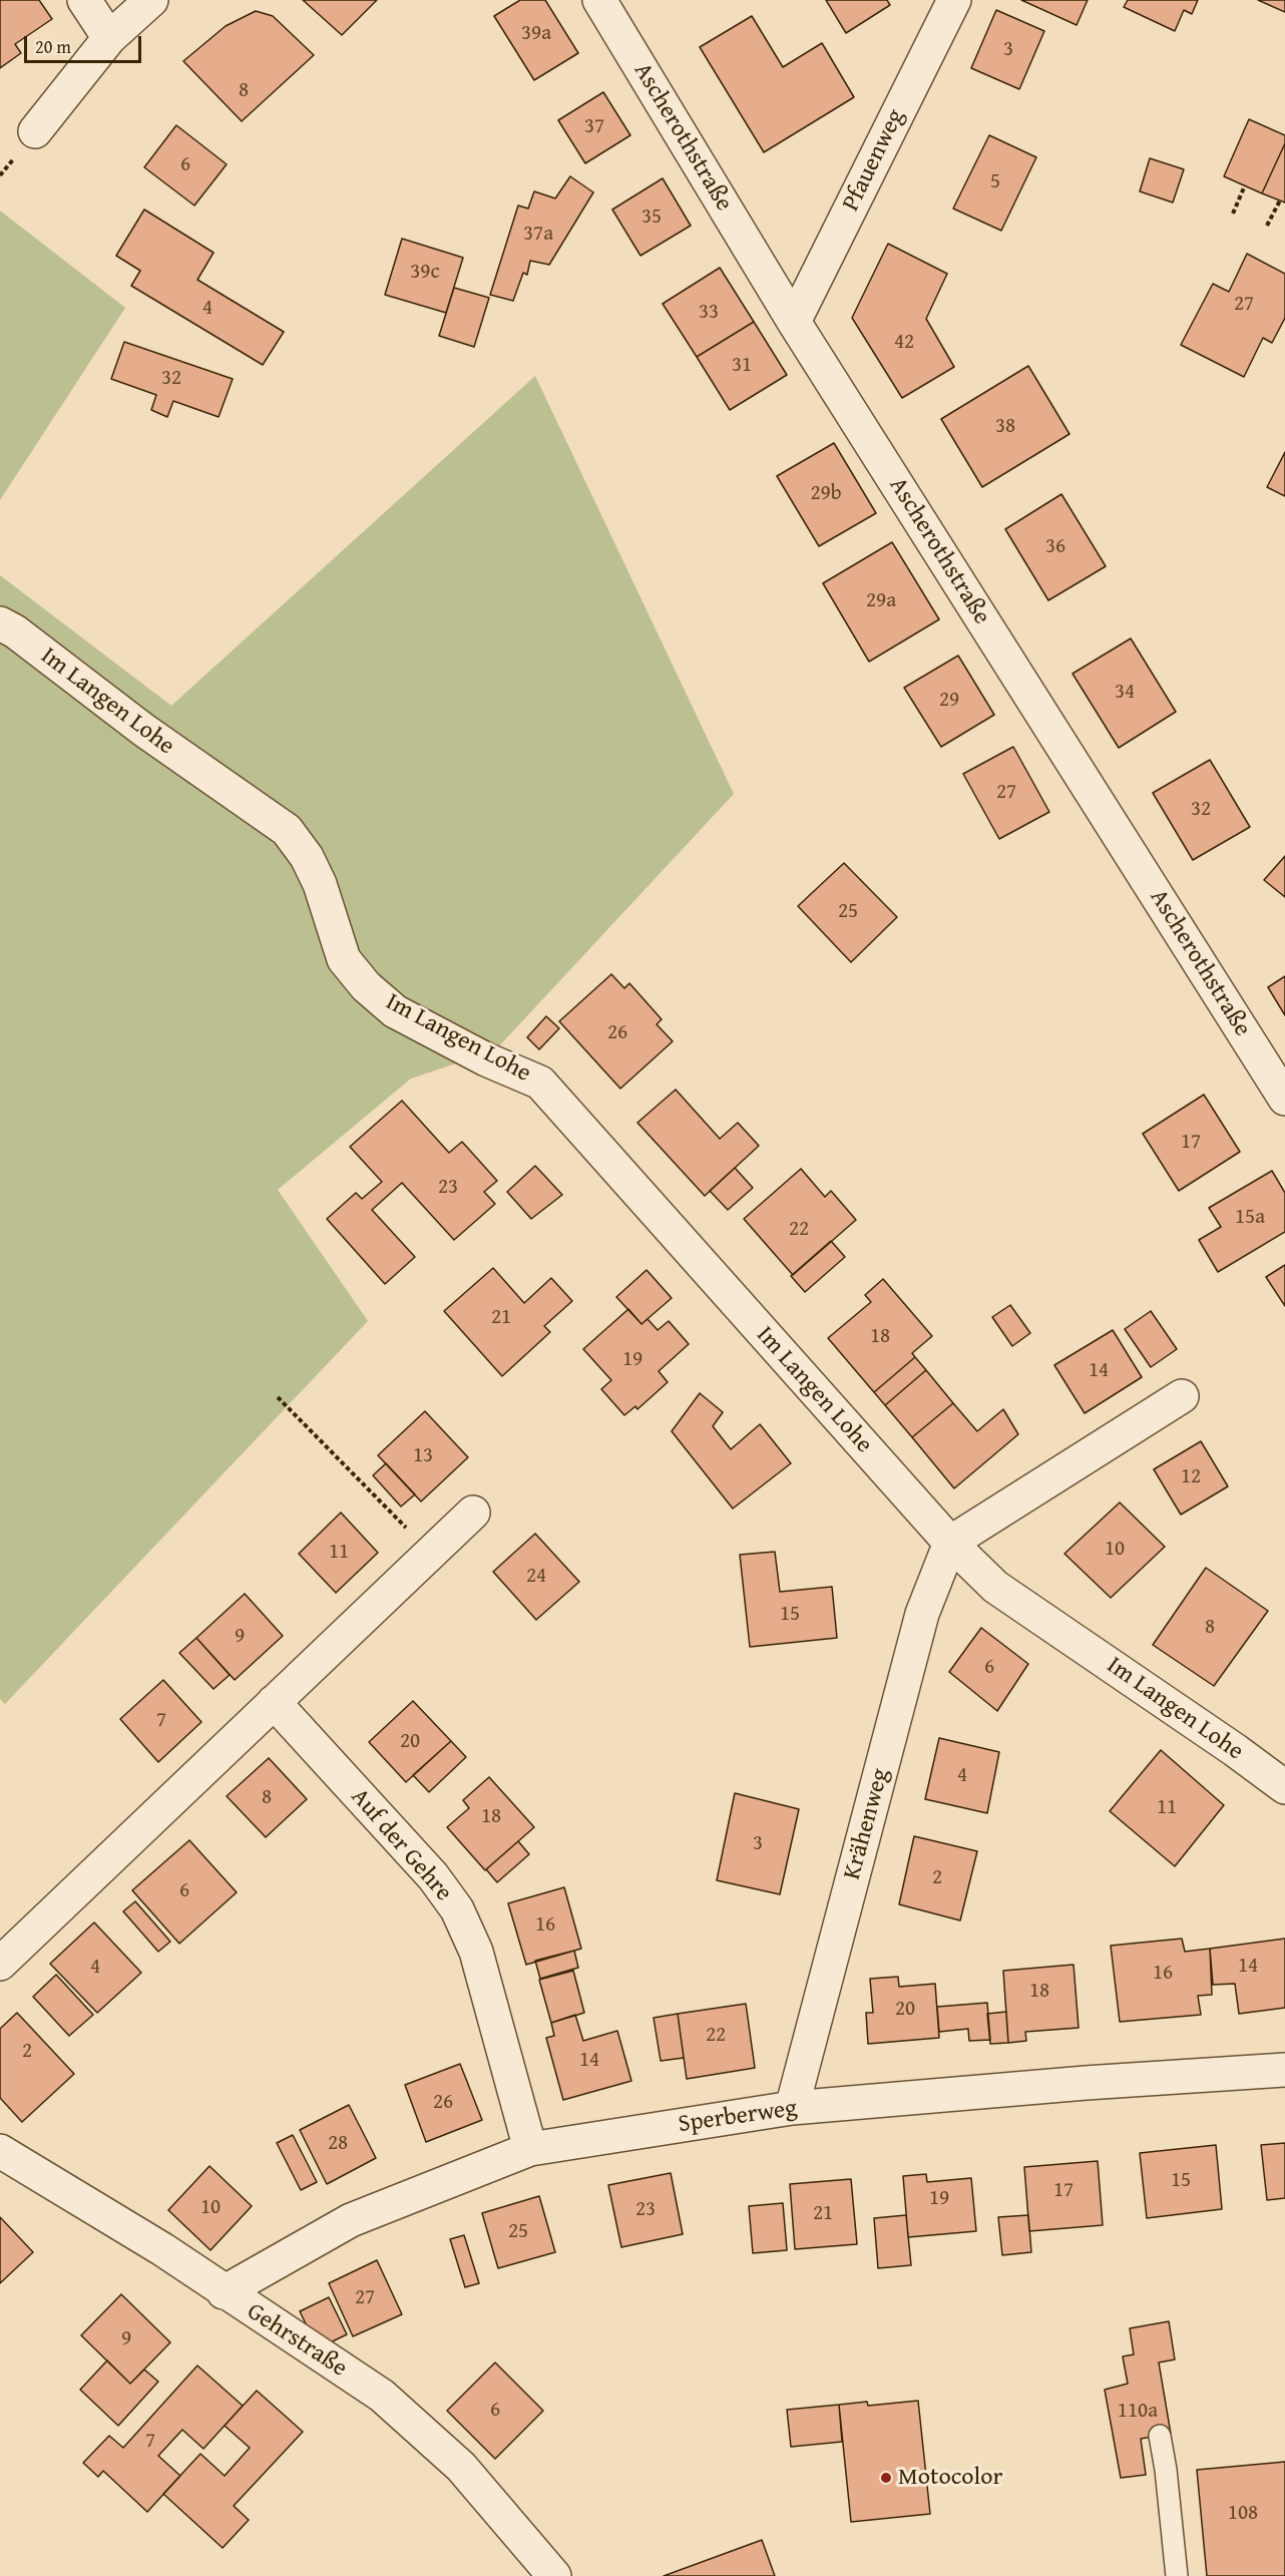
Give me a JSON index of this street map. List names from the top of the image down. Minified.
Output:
{"streets":{"street":["Ascherothstraße","Pfauenweg","Im Langen Lohe","Krähenweg","Auf der Gehre","Sperberweg","Gehrstraße"]},"crossings":[["Ascherothstraße","Pfauenweg"],["Im Langen Lohe","Krähenweg"],["Krähenweg","Sperberweg"],["Auf der Gehre","Sperberweg"],["Sperberweg","Gehrstraße"]],"places":["Motocolor"],"house_numbers":["39a","3","8","37","6","5","35","37a","39c","27","4","33","42","31","32","38","29b","36","29a","34","29","27","32","25","26","17","23","15a","22","21","18","19","14","13","12","10","11","24","15","8","9","6","7","20","4","8","11","18","3","2","6","16","14","4","16","18","20","22","2","14","26","28","15","17","19","10","23","21","25","27","9","6","110a","7","108"],"scale_bar":"20 m"}
